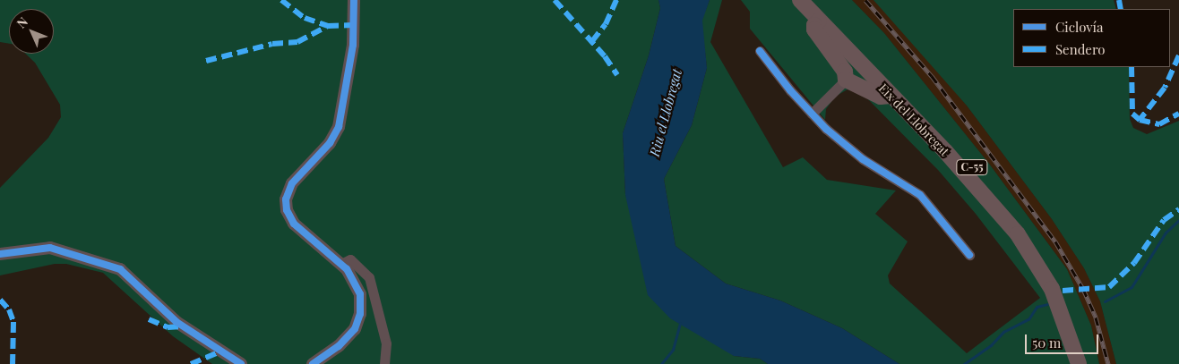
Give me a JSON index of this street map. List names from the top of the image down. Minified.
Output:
{"streets":{"highway":["Eix del Llobregat","C-55"]},"water":["Riu el Llobregat"],"legend":["Ciclovía","Sendero"],"scale_bar":"50 m","north":"top left"}
